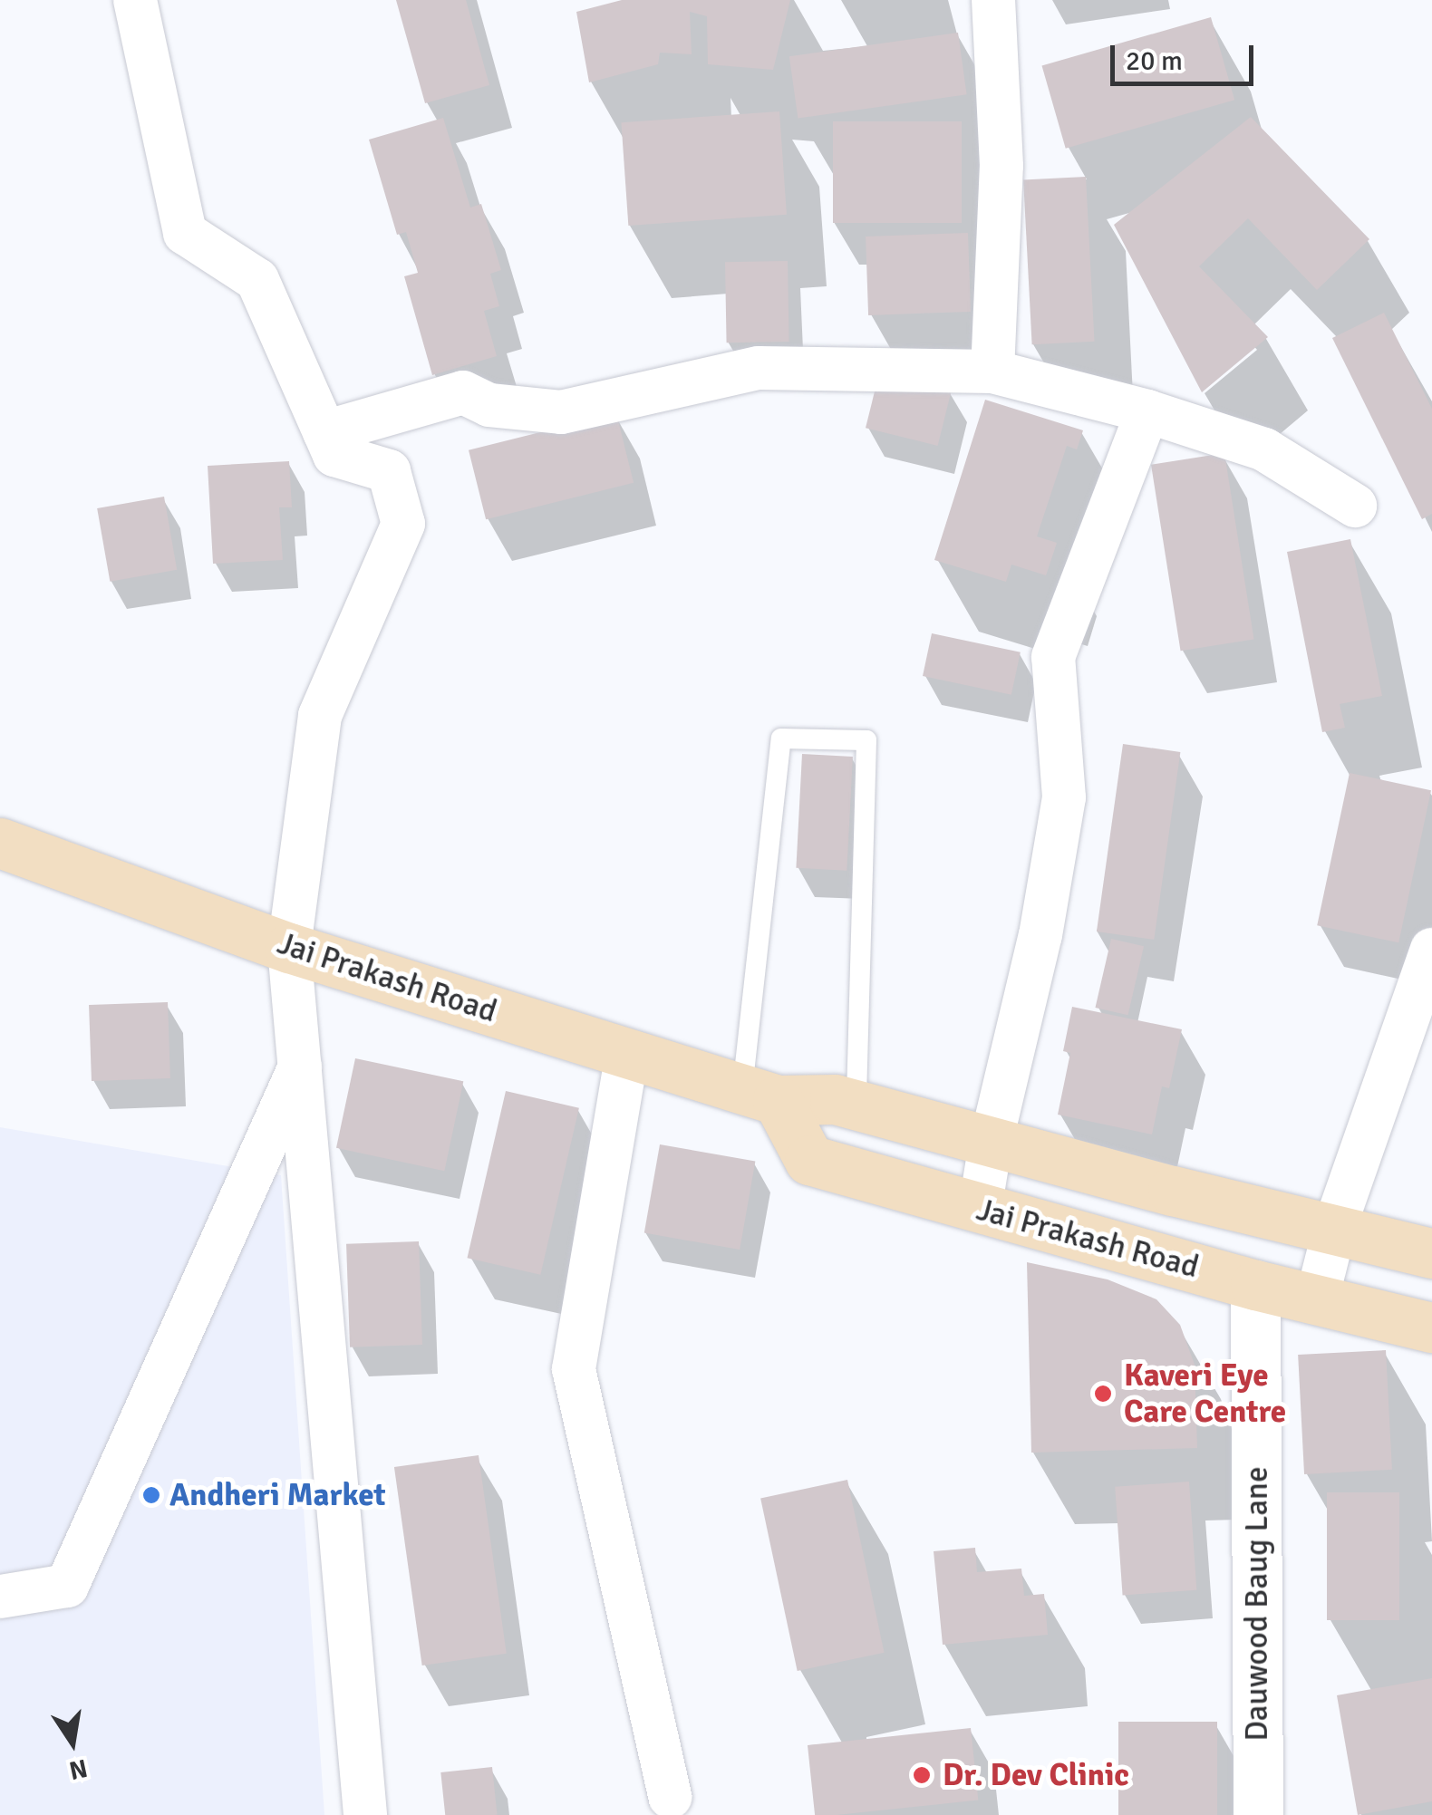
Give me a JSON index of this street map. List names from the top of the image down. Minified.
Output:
{"streets":{"main road":["Jai Prakash Road"],"street":["Dauwood Baug Lane"]},"crossings":[["Jai Prakash Road","Dauwood Baug Lane"]],"places":["Kaveri Eye Care Centre","Andheri Market","Dr. Dev Clinic"],"scale_bar":"20 m","north":"bottom"}
